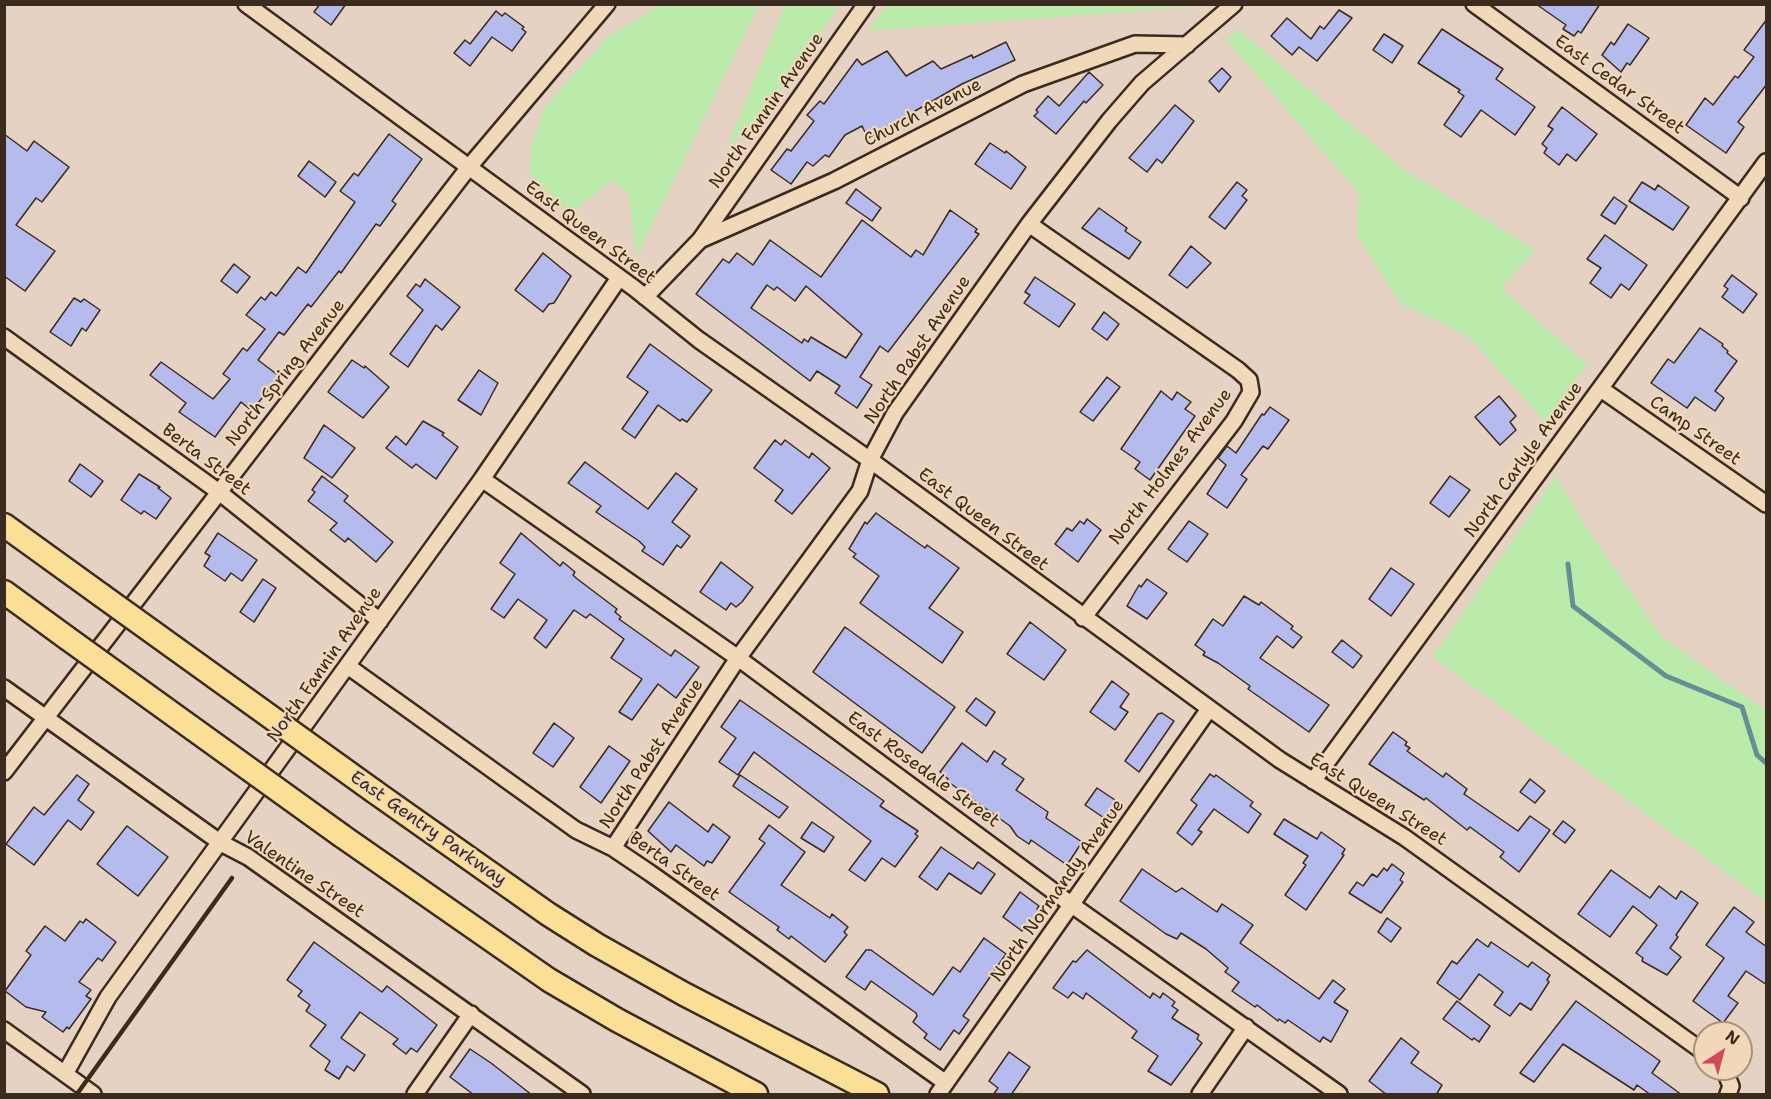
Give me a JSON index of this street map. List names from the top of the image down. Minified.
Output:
{"streets":{"main road":["East Gentry Parkway"],"street":["East Cedar Street","North Fannin Avenue","Church Avenue","East Queen Street","North Pabst Avenue","North Spring Avenue","Camp Street","Berta Street","North Carlyle Avenue","North Holmes Avenue","East Rosedale Street","Valentine Street","North Normandy Avenue"]},"crossings":[["East Cedar Street","North Carlyle Avenue"],["North Fannin Avenue","Church Avenue"],["North Fannin Avenue","East Queen Street"],["North Fannin Avenue","Berta Street"],["North Fannin Avenue","East Rosedale Street"],["North Fannin Avenue","Valentine Street"],["Church Avenue","East Queen Street"],["Church Avenue","North Pabst Avenue"],["East Queen Street","North Pabst Avenue"],["East Queen Street","North Spring Avenue"],["East Queen Street","North Carlyle Avenue"],["East Queen Street","North Holmes Avenue"],["East Queen Street","North Normandy Avenue"],["North Pabst Avenue","Berta Street"],["North Pabst Avenue","North Holmes Avenue"],["North Pabst Avenue","East Rosedale Street"],["North Spring Avenue","Berta Street"],["North Spring Avenue","Valentine Street"],["Camp Street","North Carlyle Avenue"],["Berta Street","North Normandy Avenue"],["East Rosedale Street","North Normandy Avenue"]],"north":"top right"}
